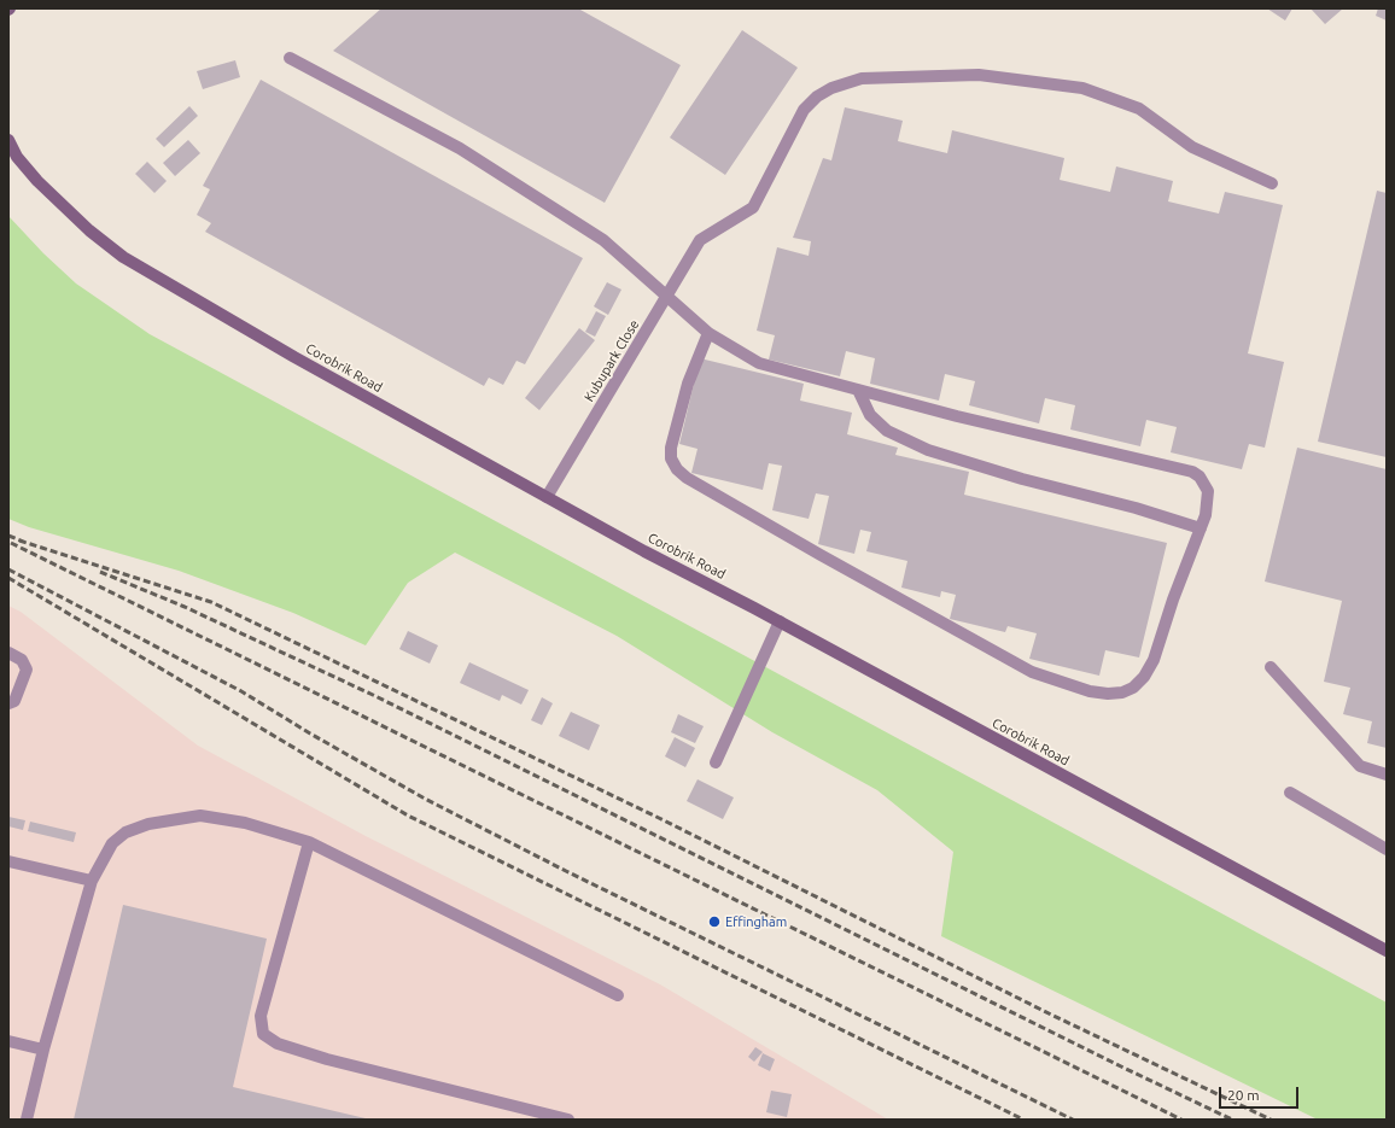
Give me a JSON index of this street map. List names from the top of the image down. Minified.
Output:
{"streets":{"street":["Corobrik Road"],"lane":["Kubupark Close"]},"crossings":[["Kubupark Close","Corobrik Road"]],"places":["Effingham"],"scale_bar":"20 m"}
